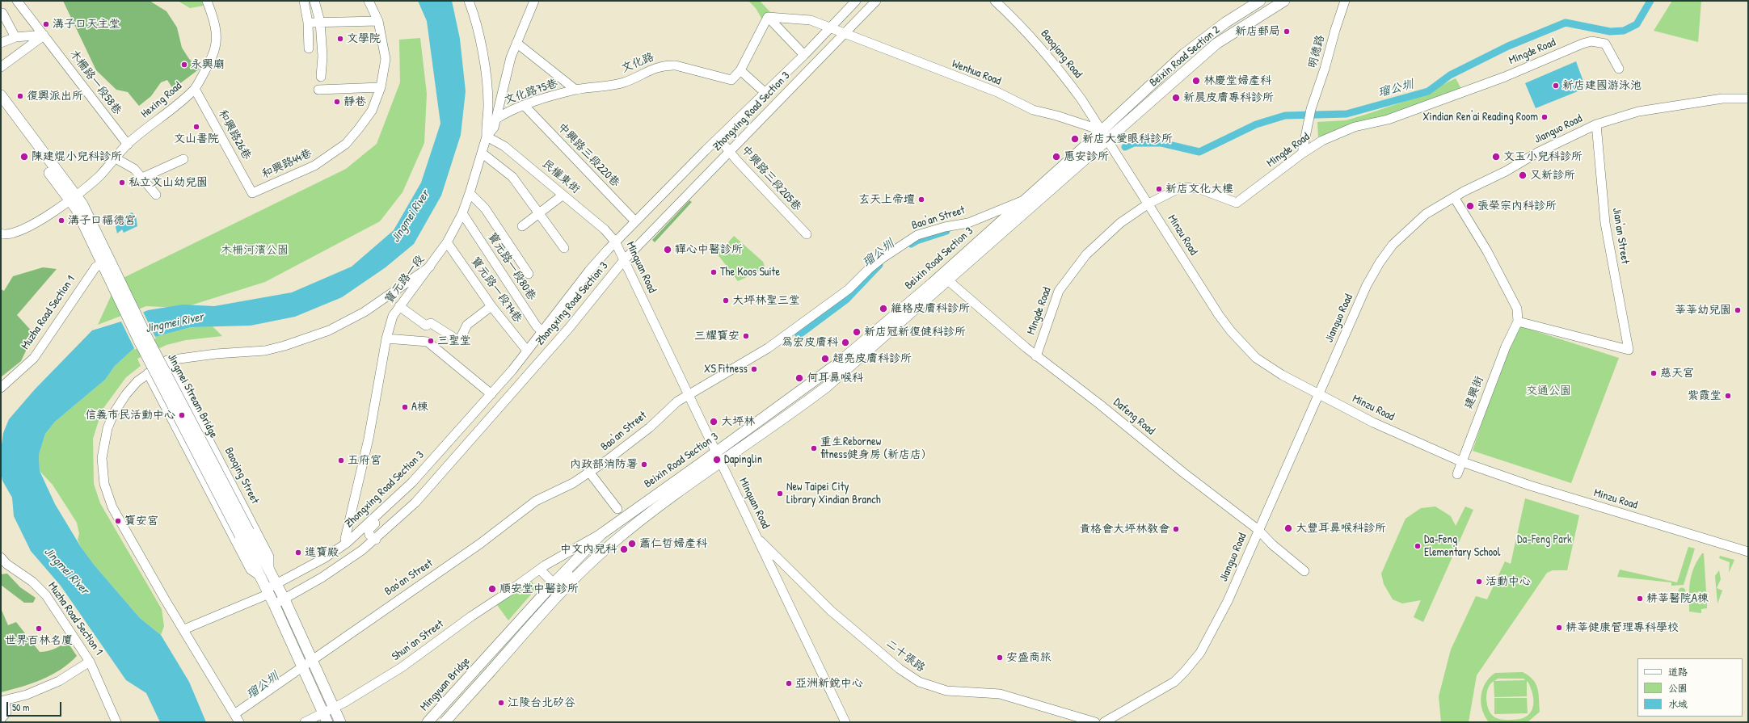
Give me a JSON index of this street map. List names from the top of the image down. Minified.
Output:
{"streets":{"main road":["Beixin Road Section 2","Beixin Road Section 3","Jingmei Stream Bridge","Baoqing Street","Mingyuan Bridge"],"street":["明德路","Mingde Road","Baoqiang Road","文化路","Wenhua Road","木柵路一段58巷","文化路75巷","Hexing Road","Zhongxing Road Section 3","Jianguo Road","和興路26巷","中興路三段220巷","和興路44巷","民權東街","中興路三段205巷","Bao'an Street","Minzu Road","Jian'an Street","寶元路一段80巷","Minquan Road","寶元路一段","寶元路一段74巷","Muzha Road Section 1","建興街","Dafeng Road","Shun’an Street","二十張路"]},"crossings":[["明德路","Mingde Road"],["Mingde Road","Minzu Road"],["Mingde Road","Dafeng Road"],["Baoqiang Road","Beixin Road Section 2"],["Baoqiang Road","Wenhua Road"],["Baoqiang Road","Minzu Road"],["Baoqiang Road","Beixin Road Section 3"],["Beixin Road Section 2","Wenhua Road"],["Beixin Road Section 2","Minzu Road"],["Beixin Road Section 2","Beixin Road Section 3"],["文化路","Wenhua Road"],["文化路","文化路75巷"],["Wenhua Road","Zhongxing Road Section 3"],["Wenhua Road","Minzu Road"],["Wenhua Road","Beixin Road Section 3"],["木柵路一段58巷","Hexing Road"],["文化路75巷","中興路三段220巷"],["文化路75巷","寶元路一段"],["Hexing Road","和興路26巷"],["Zhongxing Road Section 3","中興路三段220巷"],["Zhongxing Road Section 3","民權東街"],["Zhongxing Road Section 3","中興路三段205巷"],["Zhongxing Road Section 3","寶元路一段80巷"],["Zhongxing Road Section 3","Minquan Road"],["Zhongxing Road Section 3","寶元路一段"],["Zhongxing Road Section 3","寶元路一段74巷"],["Zhongxing Road Section 3","Baoqing Street"],["Jianguo Road","Minzu Road"],["Jianguo Road","Jian'an Street"],["Jianguo Road","Dafeng Road"],["和興路26巷","和興路44巷"],["民權東街","Minquan Road"],["民權東街","寶元路一段"],["Bao'an Street","Beixin Road Section 3"],["Bao'an Street","Minquan Road"],["Bao'an Street","Baoqing Street"],["Minzu Road","Beixin Road Section 3"],["Minzu Road","建興街"],["Jian'an Street","建興街"],["Beixin Road Section 3","Minquan Road"],["Beixin Road Section 3","Dafeng Road"],["Beixin Road Section 3","Shun’an Street"],["Beixin Road Section 3","Mingyuan Bridge"],["寶元路一段80巷","寶元路一段"],["Minquan Road","二十張路"],["寶元路一段","寶元路一段74巷"],["Muzha Road Section 1","Jingmei Stream Bridge"],["Jingmei Stream Bridge","Baoqing Street"],["Baoqing Street","Shun’an Street"]],"water":["瑠公圳","Jingmei River"],"parks":["木柵河濱公園","交通公園","Da-Feng Park"],"places":["溝子口天主堂","新店郵局","文學院","永興廟","林慶堂婦產科","新店建國游泳池","復興派出所","新晨皮膚專科診所","靜巷","Xindian Ren'ai Reading Room","文山書院","新店大愛眼科診所","陳建焜小兒科診所","惠安診所","文玉小兒科診所","又新診所","私立文山幼兒園","新店文化大樓","玄天上帝壇","張榮宗內科診所","溝子口福德宮","禪心中醫診所","The Koos Suite","大坪林聖三堂","維格皮膚科診所","莘莘幼兒園","新店冠新復健科診所","三耀寶安","三聖堂","為宏皮膚科","超亮皮膚科診所","XS Fitness","慈天宮","何耳鼻喉科","紫霞堂","A棟","信義市民活動中心","大坪林","重生Rebornew fitness健身房 (新店店）","Dapinglin","五府宮","內政部消防署","New Taipei City Library Xindian Branch","寶安宮","大豐耳鼻喉科診所","貴格會大坪林教會","蕭仁哲婦產科","Da-Feng Elementary School","中文內兒科","進寶殿","活動中心","順安堂中醫診所","耕莘醫院A棟","耕莘健康管理專科學校","世界百林名廈","安盛商旅","亞洲新銳中心","江陵台北矽谷"],"legend":["道路","公園","水域"],"scale_bar":"50 m"}
